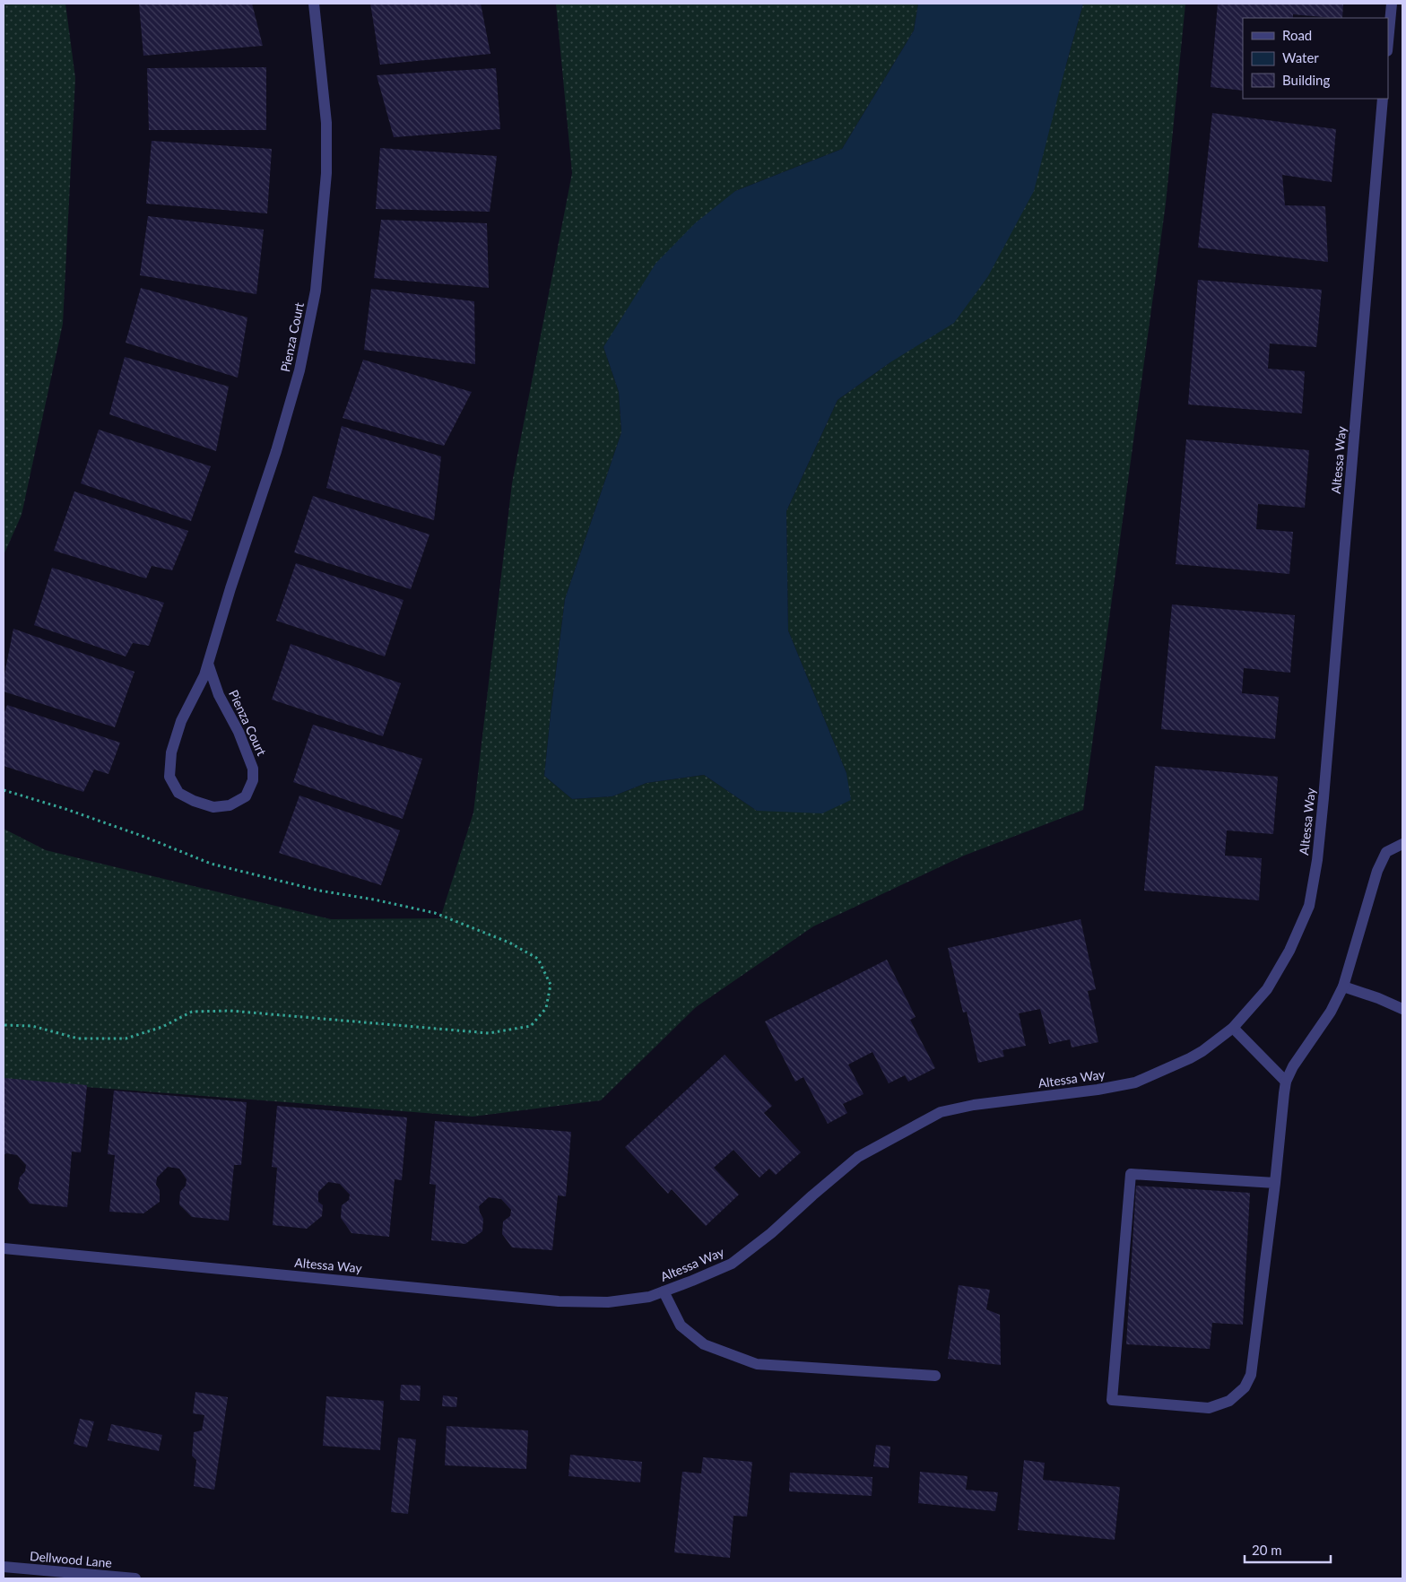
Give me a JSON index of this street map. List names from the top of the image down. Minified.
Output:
{"streets":{"street":["Pienza Court","Altessa Way","Dellwood Lane"]},"legend":["Road","Water","Building"],"scale_bar":"20 m"}
